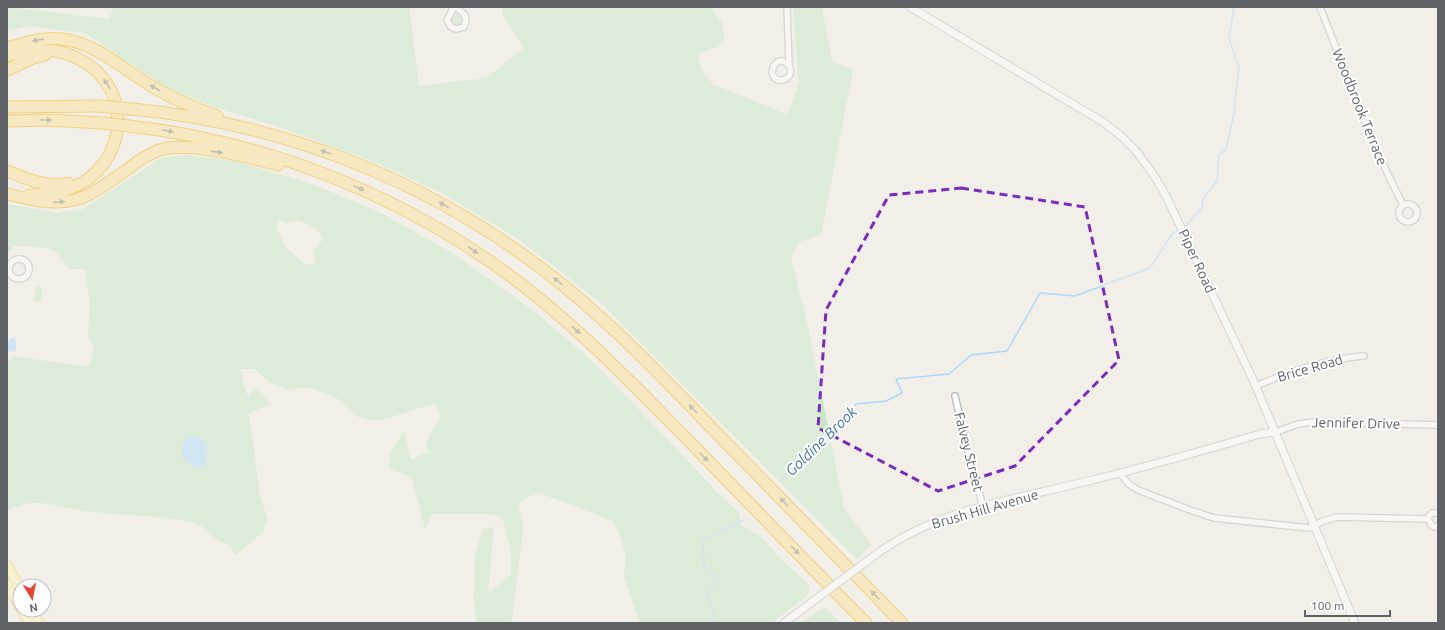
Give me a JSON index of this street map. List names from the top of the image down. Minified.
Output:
{"streets":{"street":["Woodbrook Terrace","Piper Road","Brice Road","Jennifer Drive","Falvey Street","Brush Hill Avenue"]},"crossings":[["Piper Road","Brice Road"],["Piper Road","Jennifer Drive"],["Piper Road","Brush Hill Avenue"],["Jennifer Drive","Brush Hill Avenue"],["Falvey Street","Brush Hill Avenue"]],"water":["Goldine Brook"],"scale_bar":"100 m","north":"bottom"}
